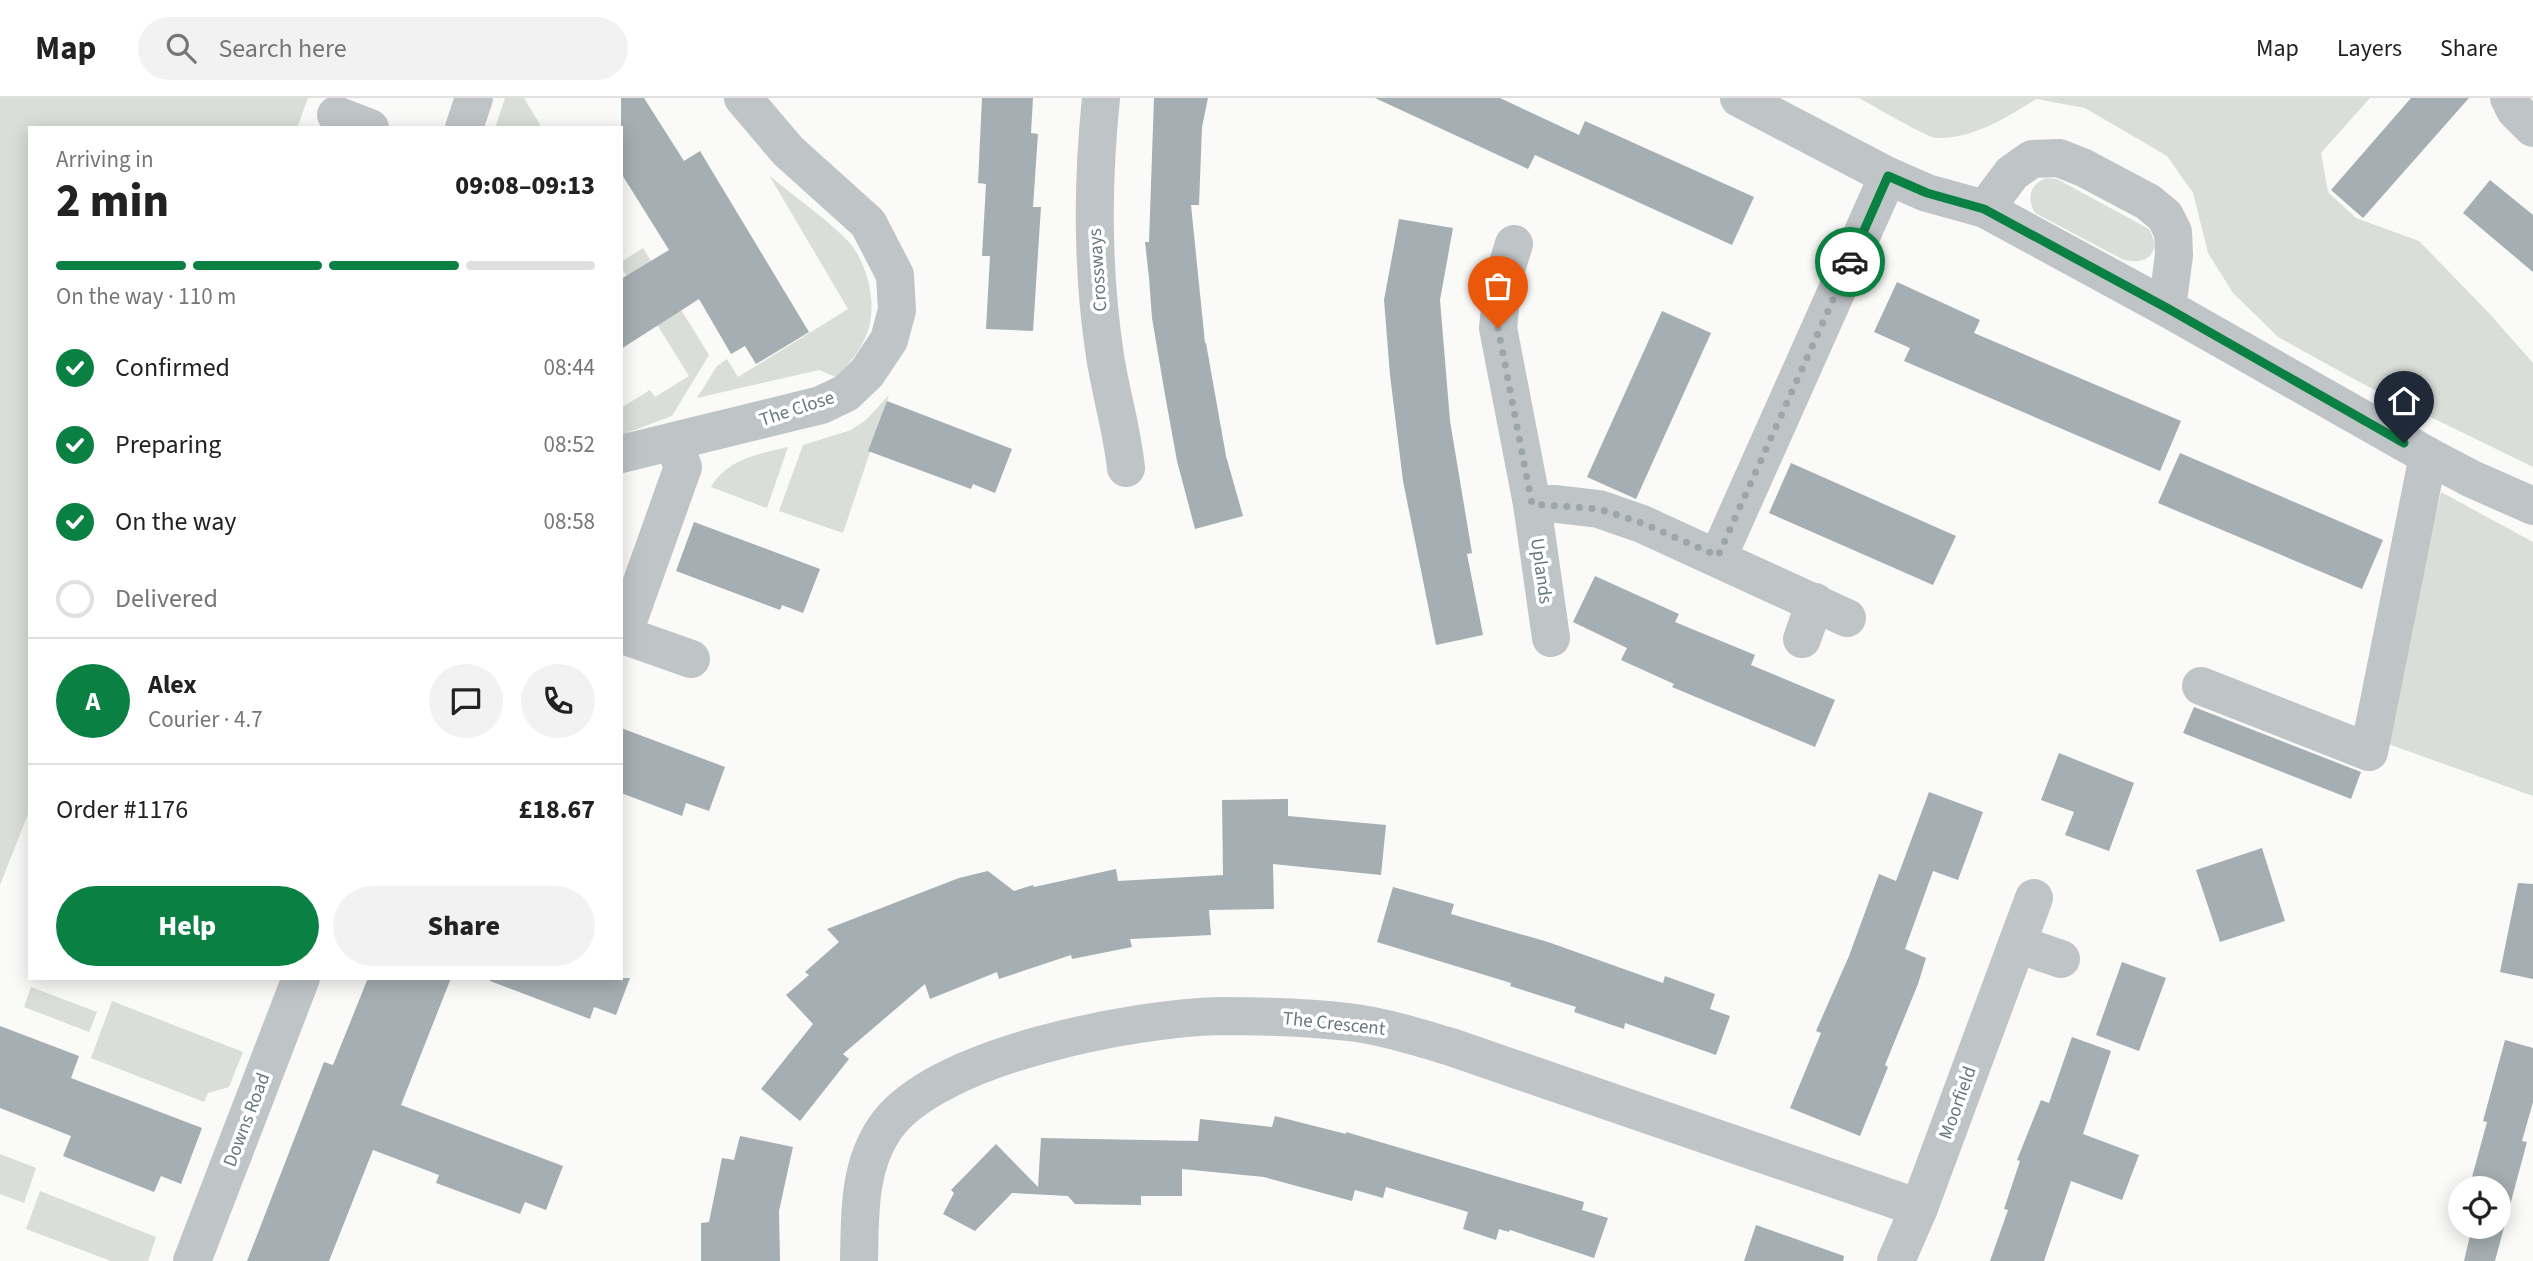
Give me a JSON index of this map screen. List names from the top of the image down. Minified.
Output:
{"streets":{"street":["Crossways","The Close","Uplands","The Crescent","Moorfield","Downs Road"]},"crossings":[["The Crescent","Moorfield"]],"page":{"header":"Map","search":"Search here","nav":["Map","Layers","Share"],"heading":["2 min","Arriving in","09:08–09:13"],"panel":["Alex","Courier · 4.7","Order #1176","£18.67"],"bar":"On the way · 110 m","list":[["Confirmed","08:44"],["Preparing","08:52"],["On the way","08:58"],"Delivered"],"round":"A","buttons":["Help","Share"]}}
